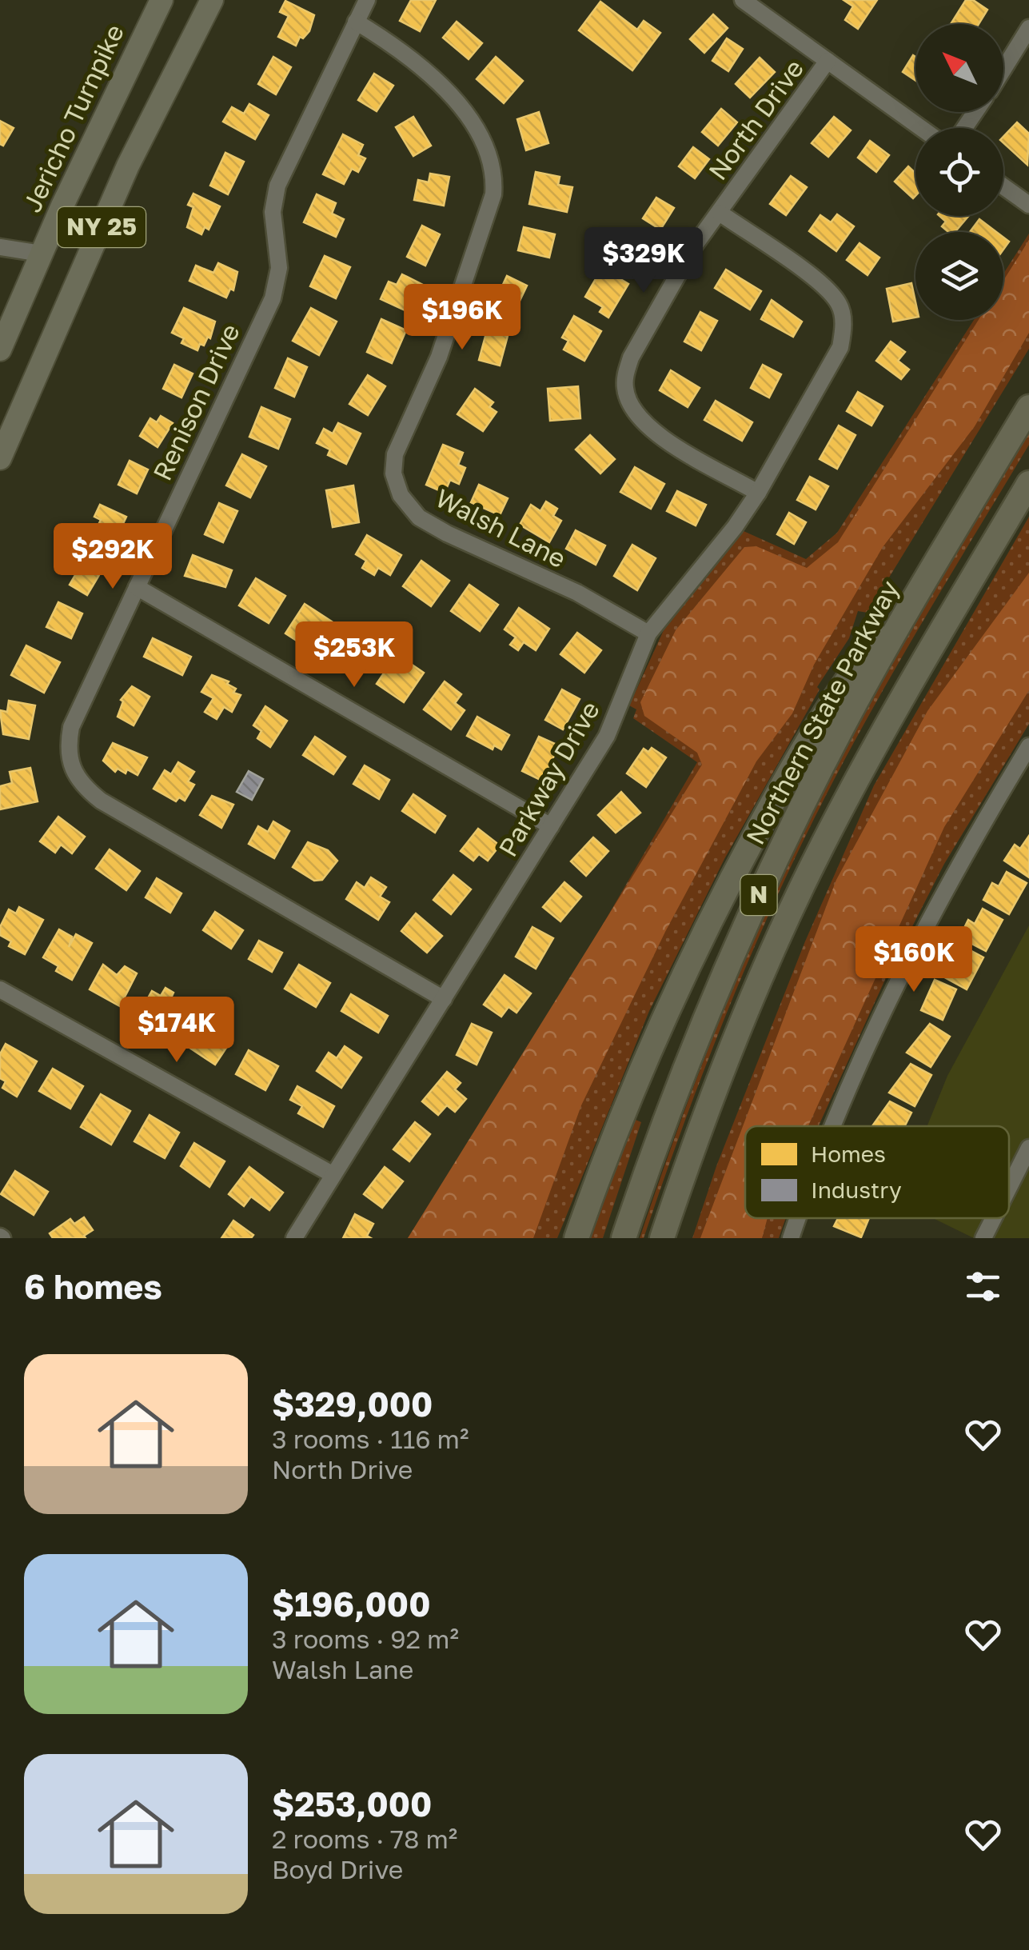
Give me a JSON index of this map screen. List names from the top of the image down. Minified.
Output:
{"streets":{"highway":["Northern State Parkway","N"],"main road":["Jericho Turnpike","NY 25"],"street":["North Drive","Renison Drive","Walsh Lane","Parkway Drive"]},"crossings":[["North Drive","Parkway Drive"],["Renison Drive","Walsh Lane"],["Renison Drive","Parkway Drive"],["Walsh Lane","Parkway Drive"]],"legend":["Homes","Industry"],"north":"top left","page":{"price":["$329K","$196K","$292K","$253K","$160K","$174K"],"heading":"6 homes","list":[{"name":"$329,000","note":"3 rooms · 116 m² · North Drive"},{"name":"$196,000","note":"3 rooms · 92 m² · Walsh Lane"},{"name":"$253,000","note":"2 rooms · 78 m² · Boyd Drive"}]}}
